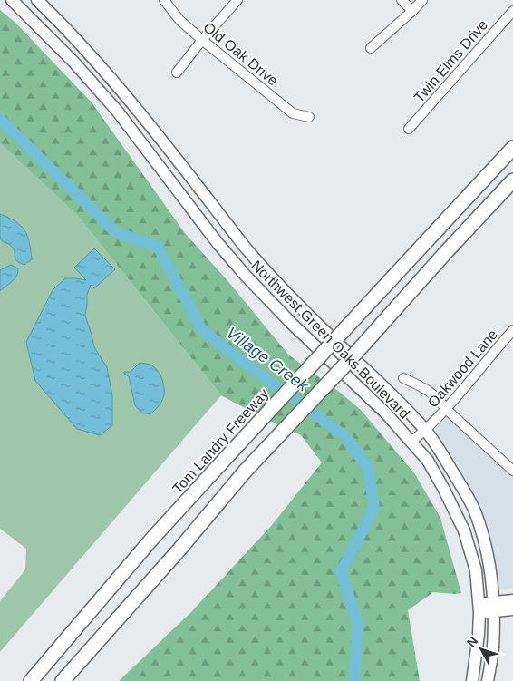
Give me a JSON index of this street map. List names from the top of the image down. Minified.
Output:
{"streets":{"highway":["Tom Landry Freeway"],"main road":["Northwest Green Oaks Boulevard"],"street":["Old Oak Drive","Twin Elms Drive","Oakwood Lane"]},"crossings":[["Northwest Green Oaks Boulevard","Oakwood Lane"]],"water":["Village Creek"],"north":"top left"}
